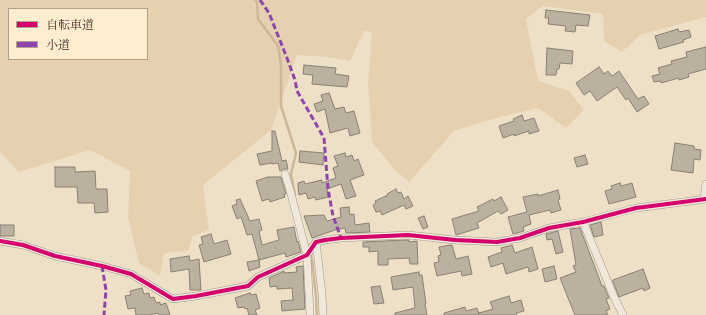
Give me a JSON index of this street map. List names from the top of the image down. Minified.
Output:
{"legend":["自転車道","小道"]}
